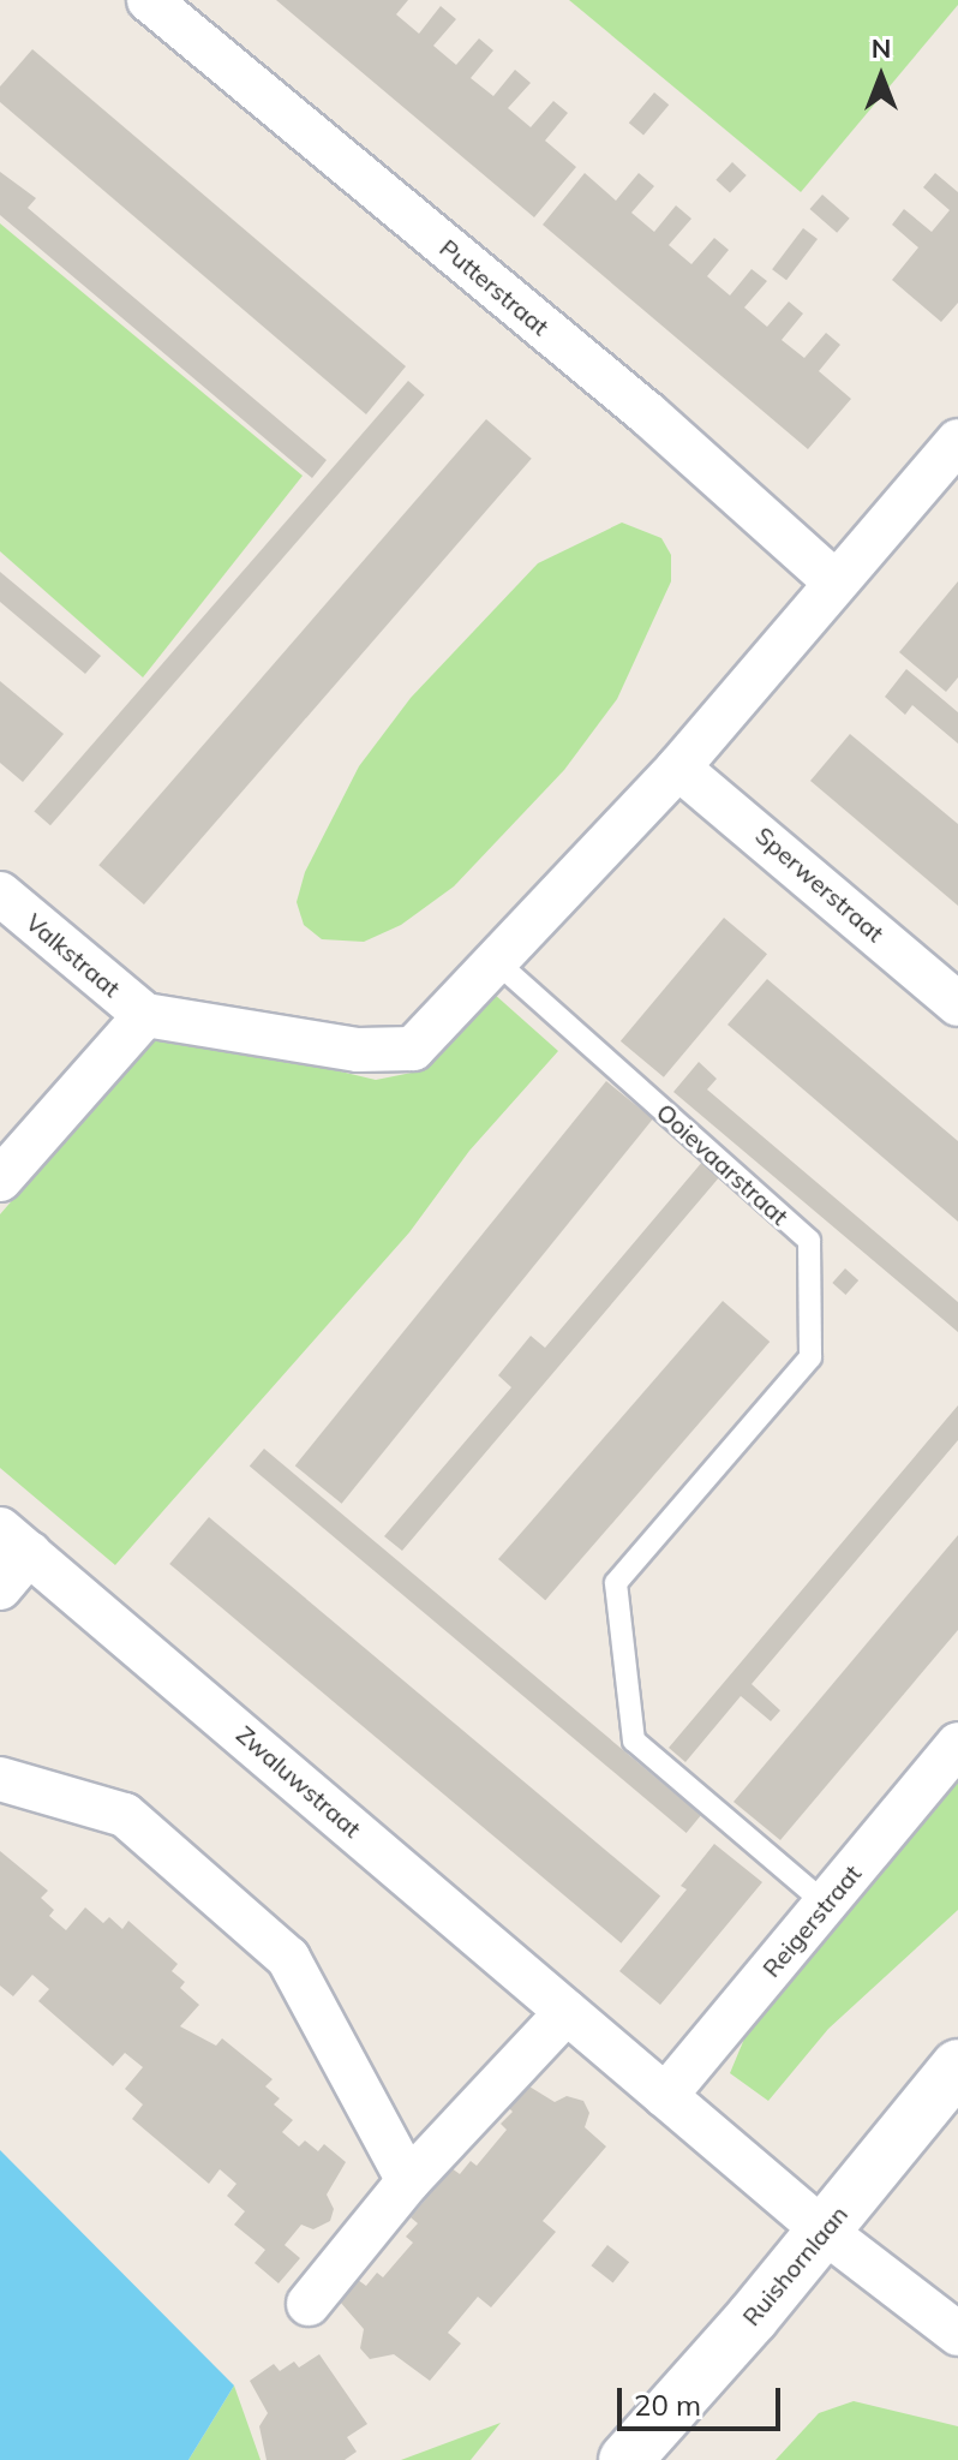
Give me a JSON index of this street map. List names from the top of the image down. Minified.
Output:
{"streets":{"main road":["Ruishornlaan"],"street":["Putterstraat","Sperwerstraat","Valkstraat","Zwaluwstraat","Reigerstraat"],"lane":["Ooievaarstraat"]},"crossings":[["Ooievaarstraat","Reigerstraat"],["Zwaluwstraat","Reigerstraat"],["Zwaluwstraat","Ruishornlaan"]],"scale_bar":"20 m","north":"top"}
